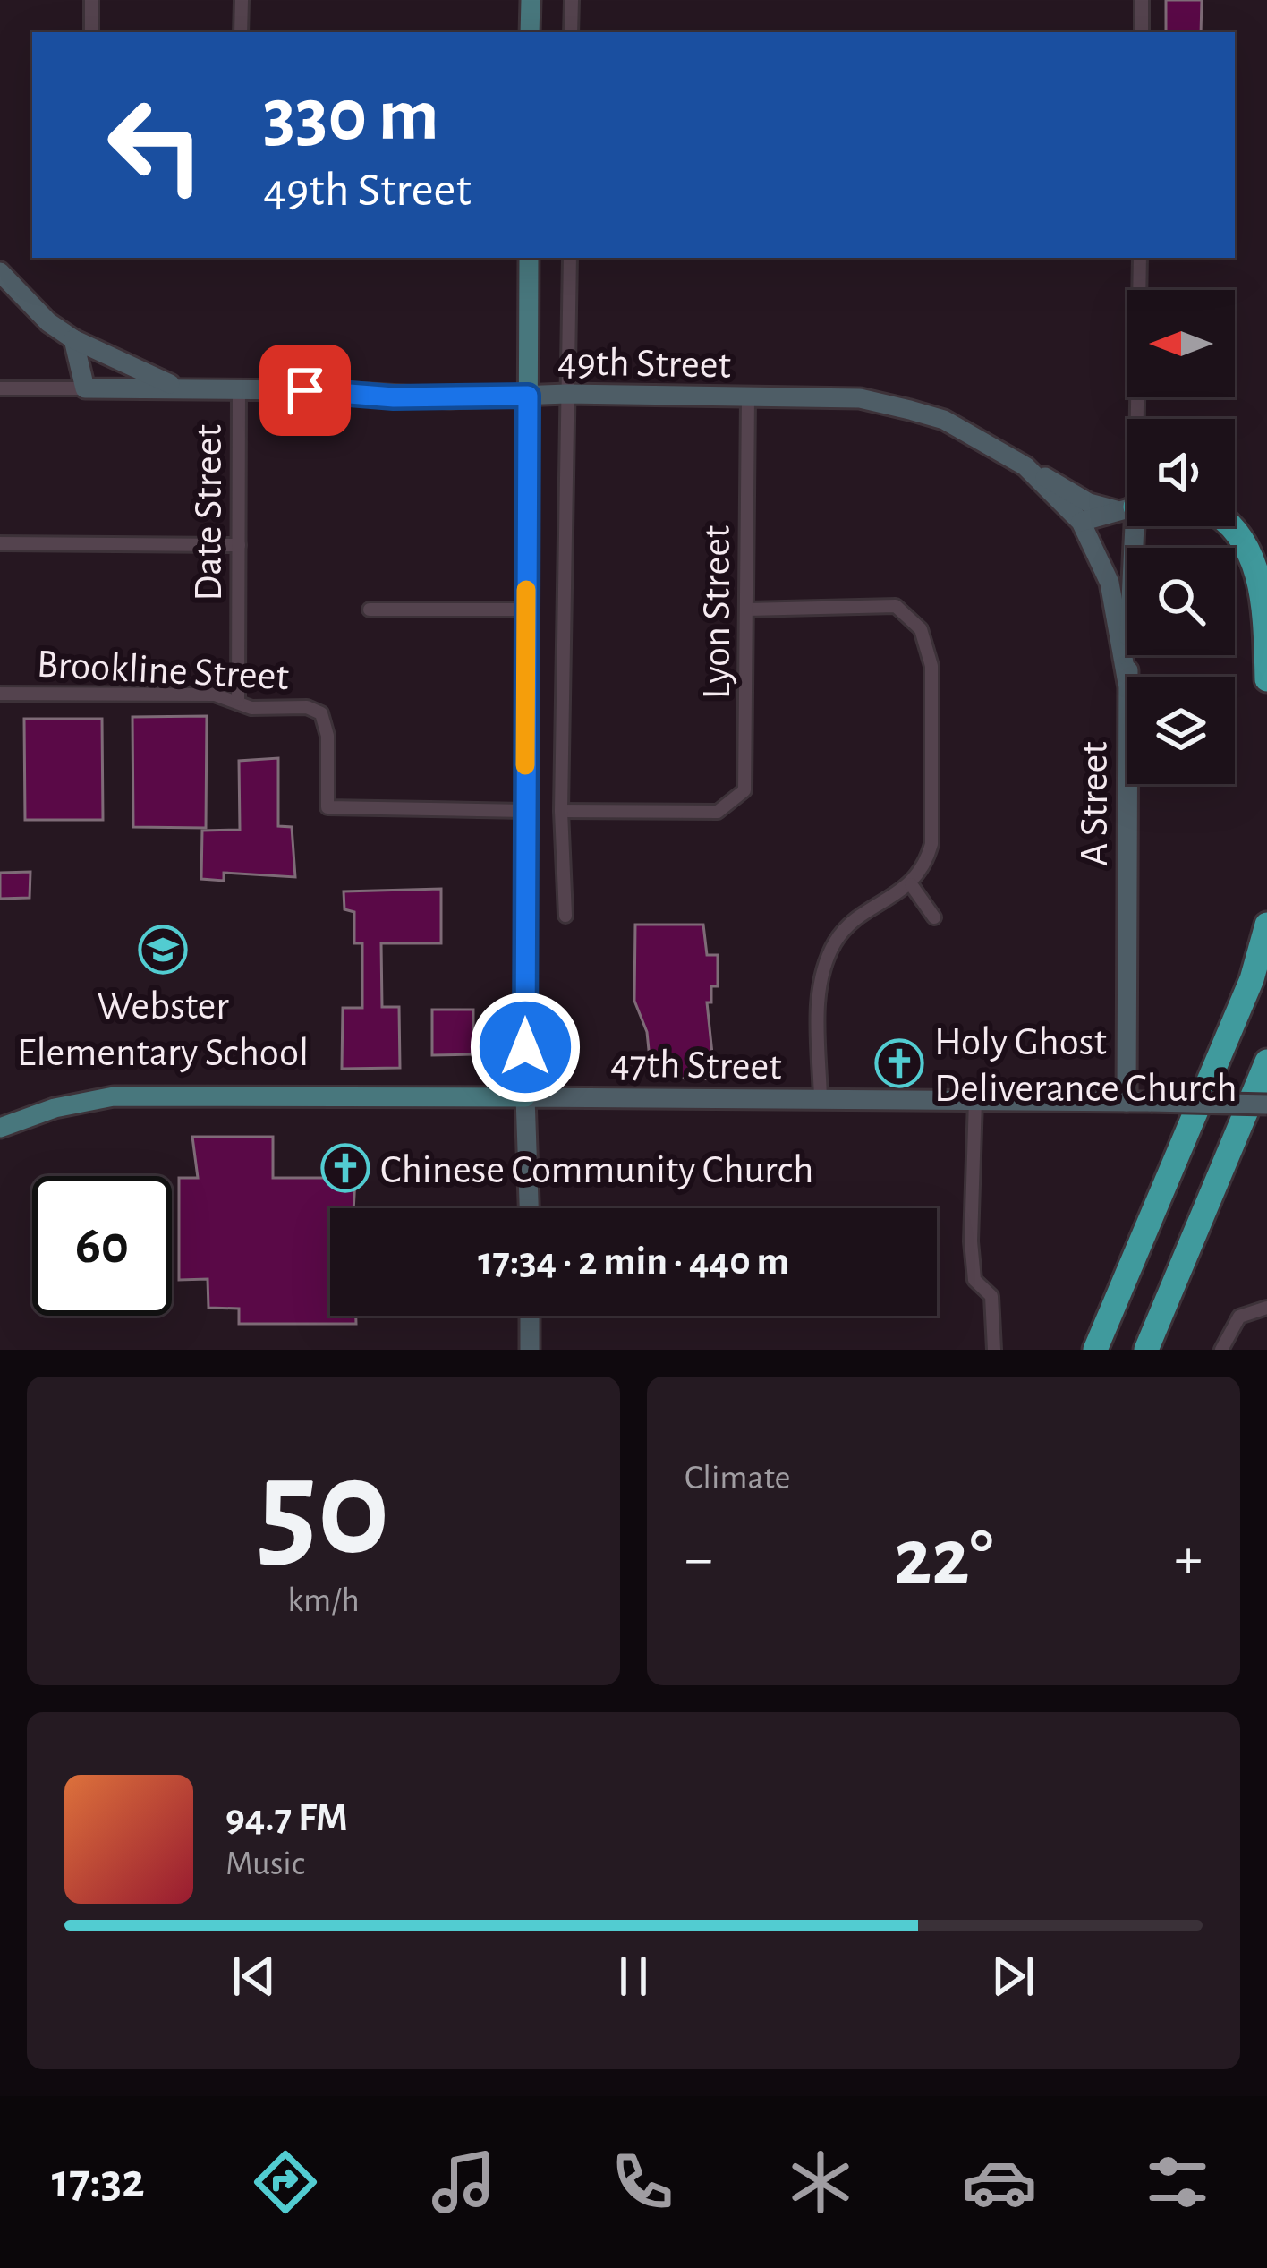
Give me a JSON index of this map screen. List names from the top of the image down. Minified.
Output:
{"streets":{"main road":["47th Street"],"street":["49th Street","Date Street","Lyon Street","Brookline Street","A Street"]},"crossings":[["49th Street","Date Street"],["49th Street","Lyon Street"],["49th Street","A Street"],["Date Street","Brookline Street"],["A Street","47th Street"]],"places":{"school or university":["Webster Elementary School"],"church":["Holy Ghost Deliverance Church","Chinese Community Church"]},"north":"left","page":{"turn":["330 m","49th Street"],"limit":"60","trip":"17:34 · 2 min · 440 m","tile":[["50","km/h"],"Climate"],"heat":["−","22°","+"],"song":["94.7 FM","Music"],"tabs":"17:32"}}
